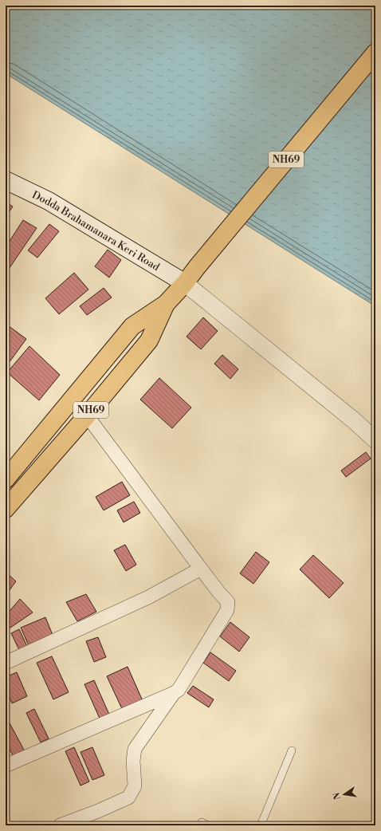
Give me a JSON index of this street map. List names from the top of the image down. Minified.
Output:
{"streets":{"highway":["NH69"],"main road":["Dodda Brahamanara Keri Road"]},"crossings":[["NH69","Dodda Brahamanara Keri Road"]],"north":"left"}
